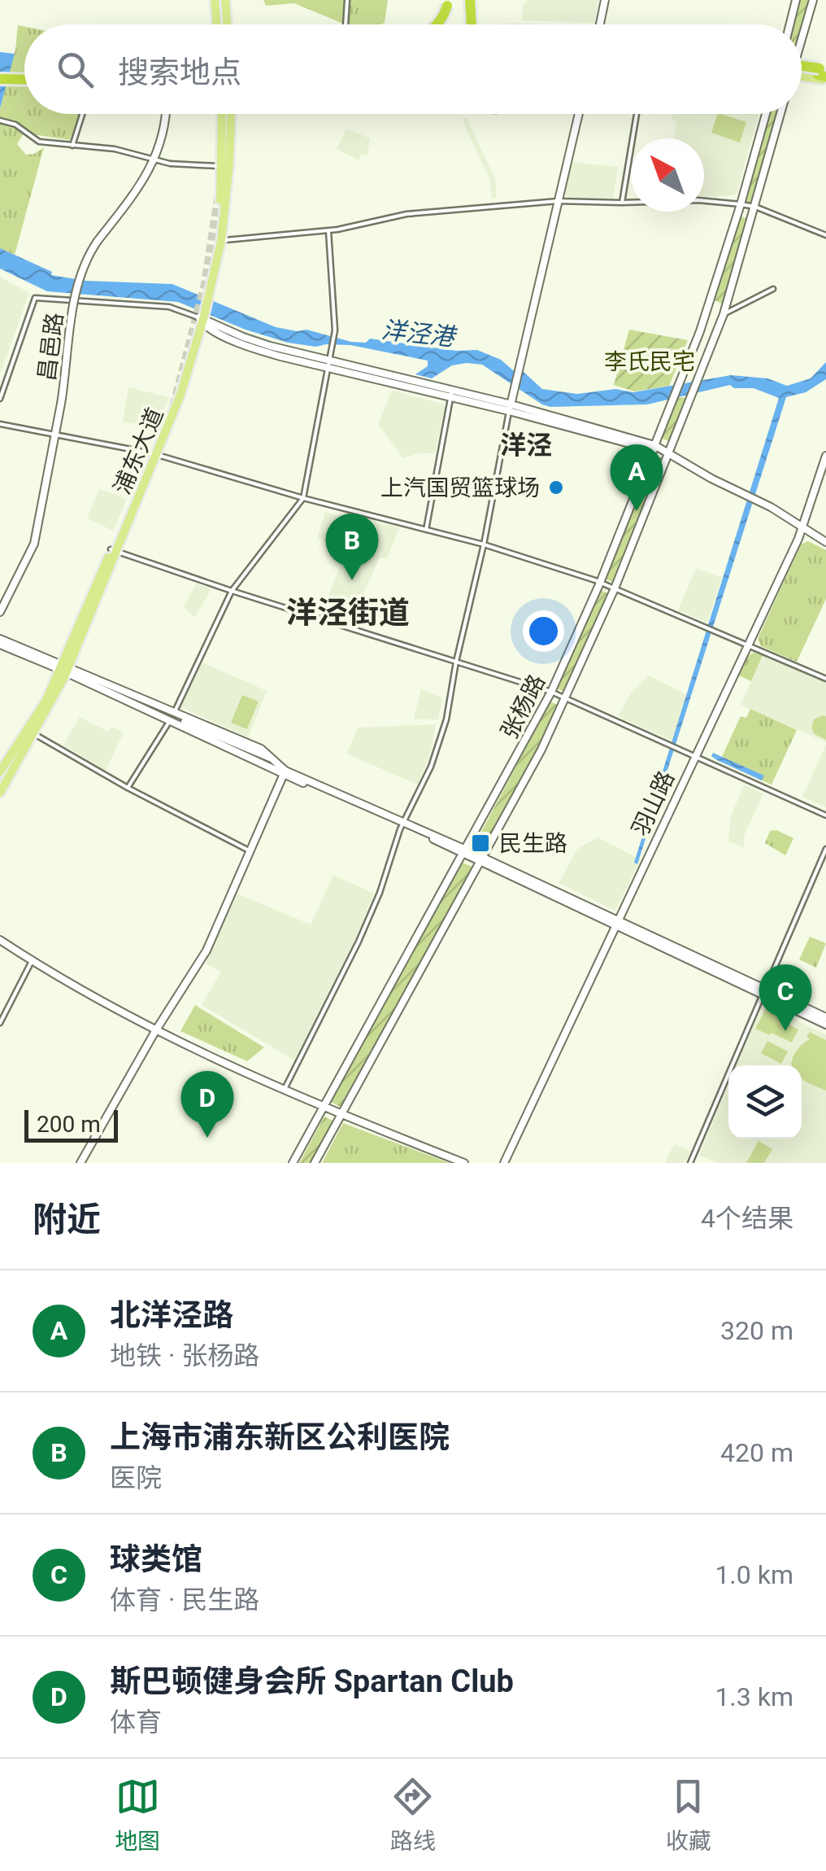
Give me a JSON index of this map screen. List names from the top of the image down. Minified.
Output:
{"streets":{"main road":["昌邑路","浦东大道","张杨路","羽山路"]},"districts":["洋泾","洋泾街道"],"water":["洋泾港"],"parks":["李氏民宅"],"places":{"other":["上汽国贸篮球场"],"transit":["民生路"]},"scale_bar":"200 m","north":"top left","page":{"search":"搜索地点","pins":["A","B","C","D"],"scale":"200 m","heading":["附近","4个结果"],"list":[{"mark":"A","name":"北洋泾路","note":"地铁 · 张杨路","value":"320 m"},{"mark":"B","name":"上海市浦东新区公利医院","note":"医院","value":"420 m"},{"mark":"C","name":"球类馆","note":"体育 · 民生路","value":"1.0 km"},{"mark":"D","name":"斯巴顿健身会所 Spartan Club","note":"体育","value":"1.3 km"}],"nav":["地图","路线","收藏"]}}
